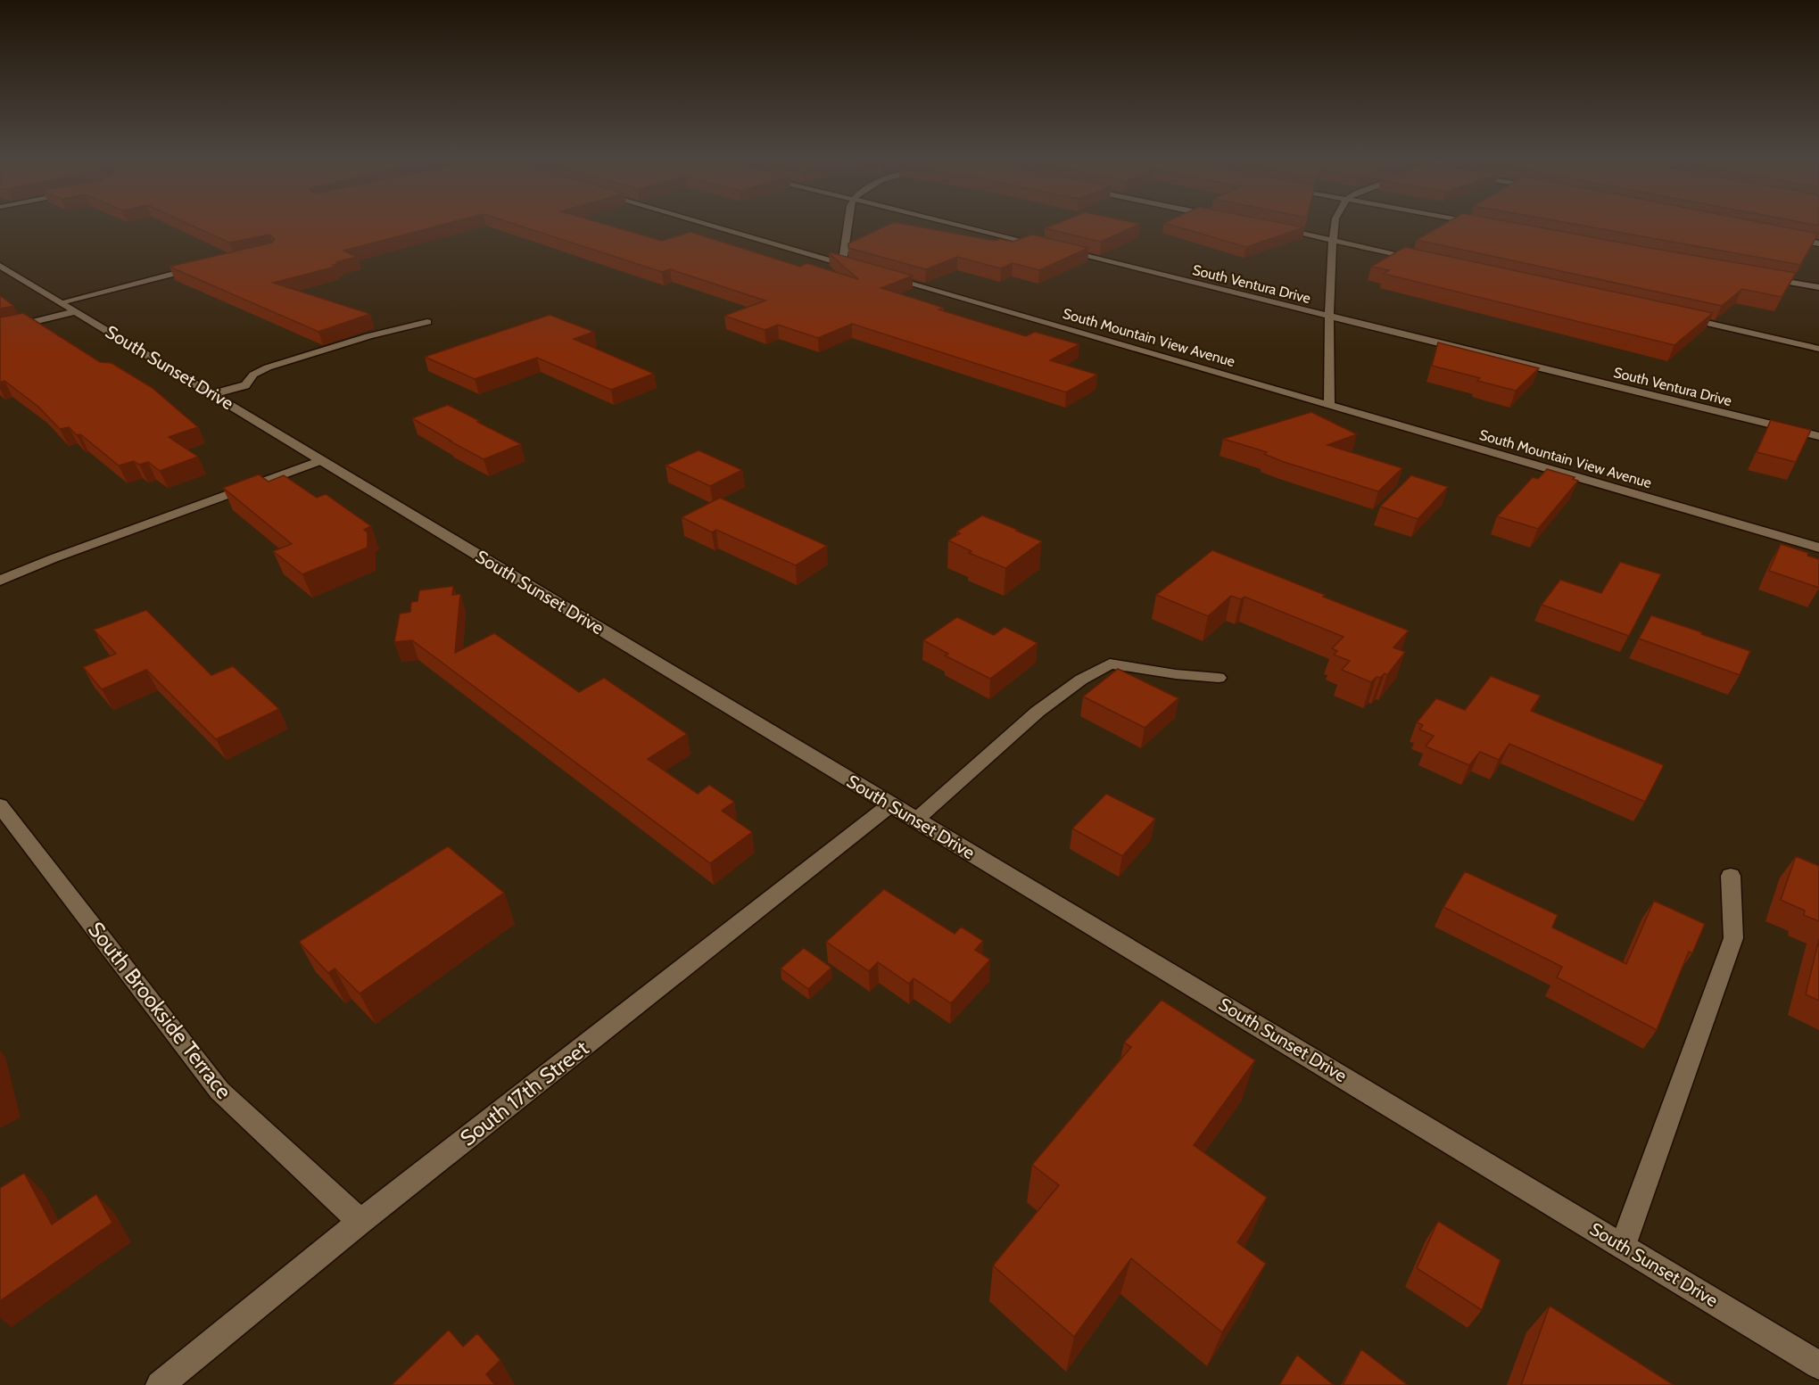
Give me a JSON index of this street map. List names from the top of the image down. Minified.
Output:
{"streets":{"street":["South Ventura Drive","South Mountain View Avenue","South Sunset Drive","South Brookside Terrace","South 17th Street"]},"crossings":[["South Sunset Drive","South 17th Street"],["South Brookside Terrace","South 17th Street"]]}
